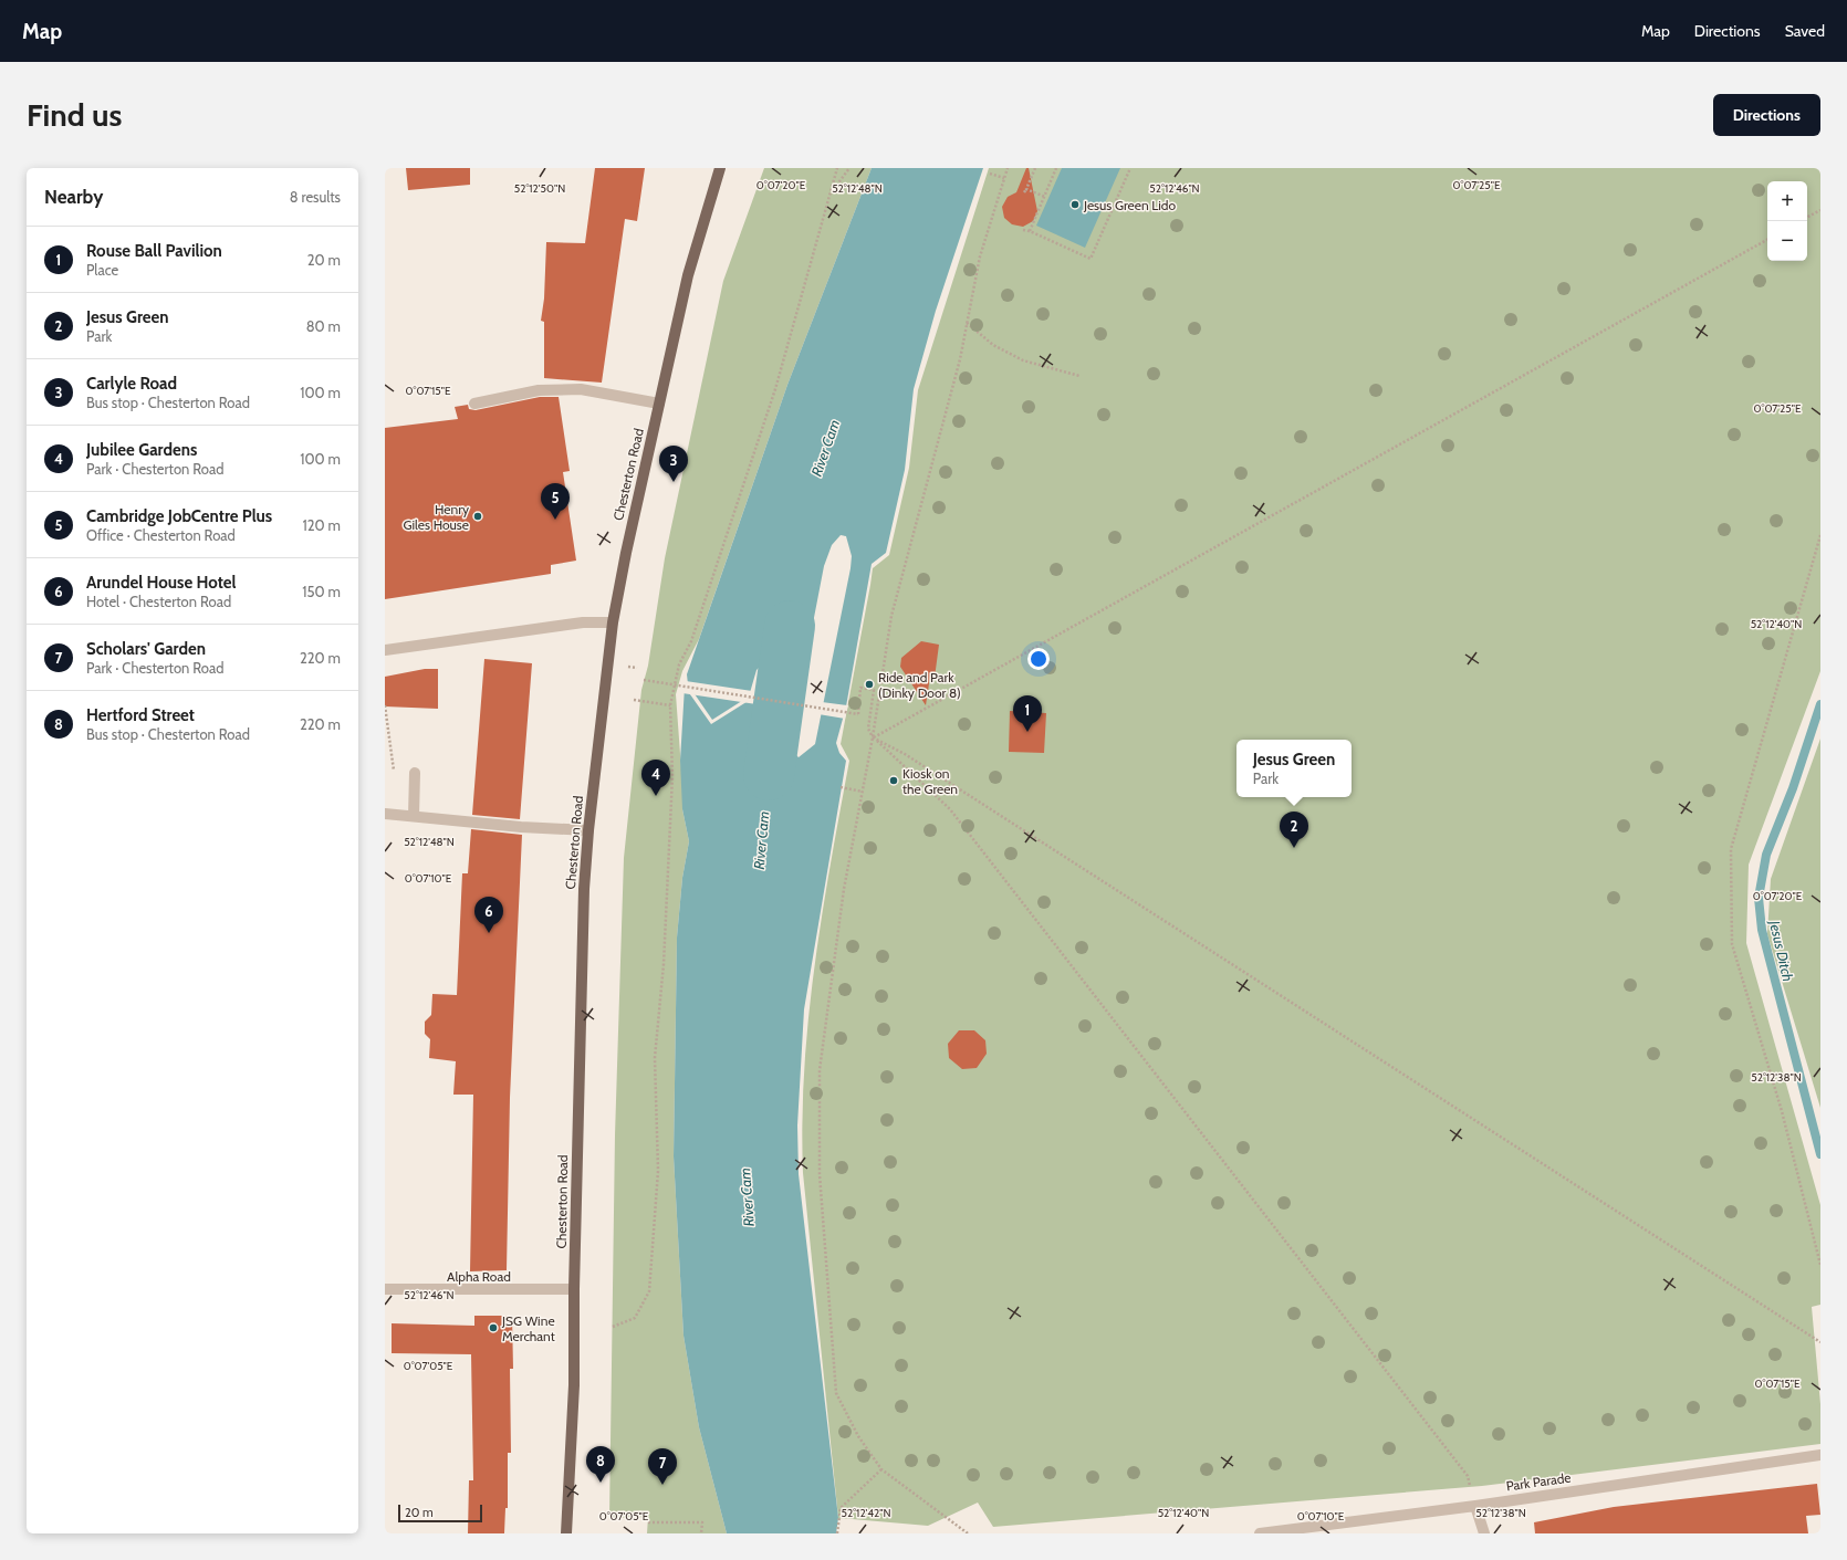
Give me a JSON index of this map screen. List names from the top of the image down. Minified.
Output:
{"streets":{"main road":["Chesterton Road"],"street":["Alpha Road","Park Parade"]},"crossings":[["Chesterton Road","Alpha Road"]],"water":["River Cam","Jesus Ditch"],"places":["Jesus Green Lido","Henry Giles House","Ride and Park (Dinky Door 8)","Kiosk on the Green","JSG Wine Merchant"],"scale_bar":"20 m","page":{"header":"Map","nav":["Map","Directions","Saved"],"buttons":"Directions","title":"Find us","heading":["Nearby","8 results"],"map_buttons":["+","−"],"list":[{"mark":"1","name":"Rouse Ball Pavilion","note":"Place","value":"20 m"},{"mark":"2","name":"Jesus Green","note":"Park","value":"80 m"},{"mark":"3","name":"Carlyle Road","note":"Bus stop · Chesterton Road","value":"100 m"},{"mark":"4","name":"Jubilee Gardens","note":"Park · Chesterton Road","value":"100 m"},{"mark":"5","name":"Cambridge JobCentre Plus","note":"Office · Chesterton Road","value":"120 m"},{"mark":"6","name":"Arundel House Hotel","note":"Hotel · Chesterton Road","value":"150 m"},{"mark":"7","name":"Scholars' Garden","note":"Park · Chesterton Road","value":"220 m"},{"mark":"8","name":"Hertford Street","note":"Bus stop · Chesterton Road","value":"220 m"}],"pins":["3","5","1","4","2","6","8","7"],"popup":["Jesus Green","Park"],"scale":"20 m"},"coordinates":["0°07'20\"E","0°07'25\"E","52°12'50\"N","52°12'48\"N","52°12'46\"N","0°07'15\"E","52°12'40\"N","0°07'10\"E","52°12'38\"N","0°07'05\"E","52°12'42\"N"]}
